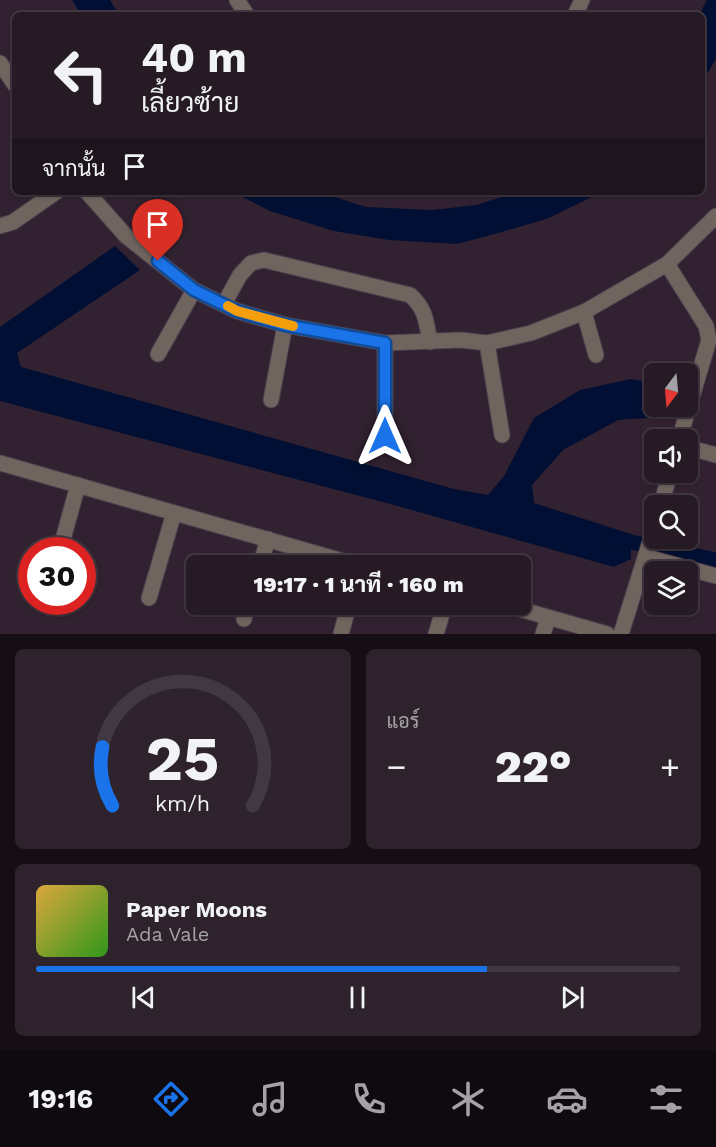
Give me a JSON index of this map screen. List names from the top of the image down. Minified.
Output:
{"north":"bottom","page":{"turn":["40 m","เลี้ยวซ้าย"],"then":"จากนั้น","limit":"30","trip":"19:17 · 1 นาที · 160 m","tile":"แอร์","heat":["−","22°","+"],"song":["Paper Moons","Ada Vale"],"tabs":"19:16","gauge":["25","km/h"]}}
